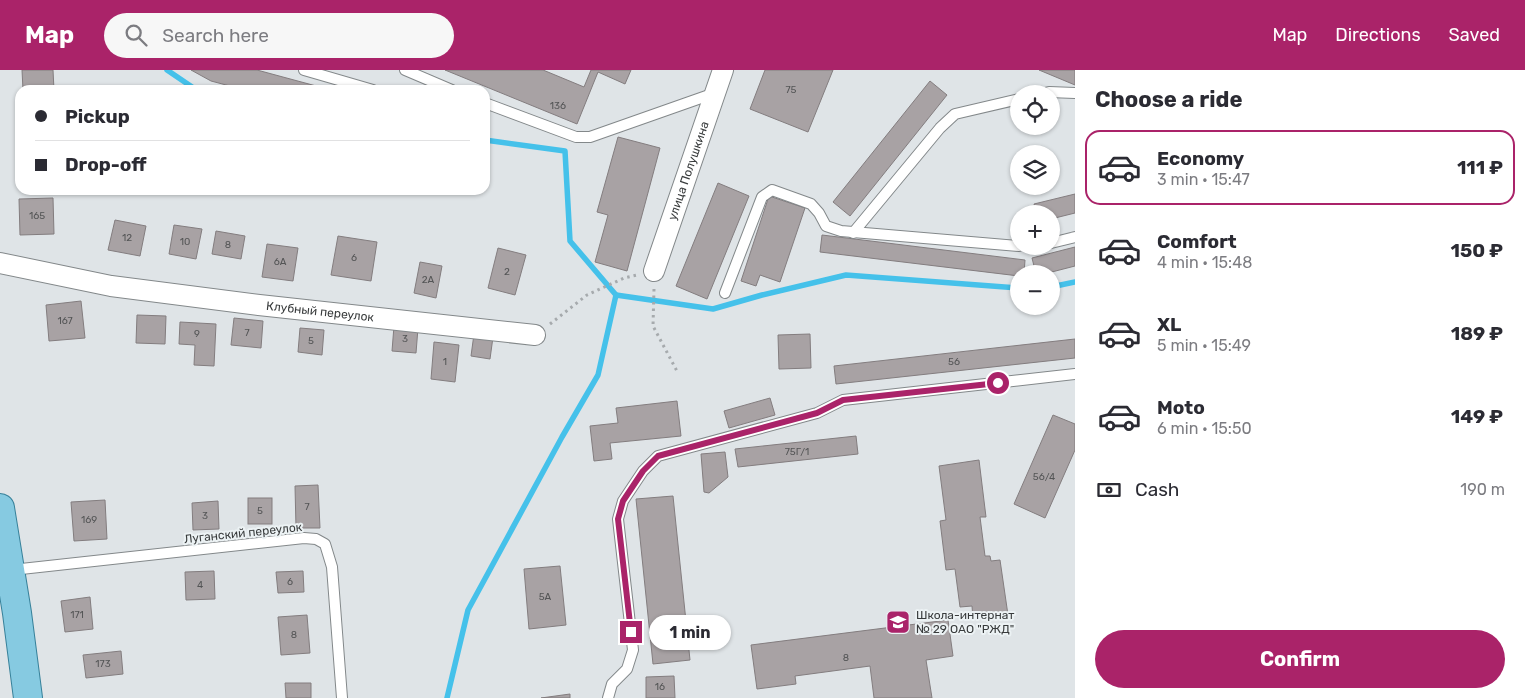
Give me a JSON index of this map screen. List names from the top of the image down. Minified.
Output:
{"streets":{"street":["улица Полушкина","Клубный переулок"],"lane":["Луганский переулок"]},"places":{"school or university":["Школа-интернат № 29 ОАО \"РЖД\""]},"house_numbers":["75","136","165","12","10","8","6","6А","2","2А","167","7","9","3","5","1","56","75Г/1","56/4","7","5","3","169","6","4","5А","171","8","8","173","16"],"page":{"header":"Map","search":"Search here","nav":["Map","Directions","Saved"],"heading":"Choose a ride","map_buttons":["+","−"],"banner":["Pickup","Drop-off"],"list":[{"name":"Economy","note":"3 min · 15:47","value":"111 ₽"},{"name":"Comfort","note":"4 min · 15:48","value":"150 ₽"},{"name":"XL","note":"5 min · 15:49","value":"189 ₽"},{"name":"Moto","note":"6 min · 15:50","value":"149 ₽"}],"pay":["Cash","190 m"],"bubble":"1 min","buttons":"Confirm"}}
